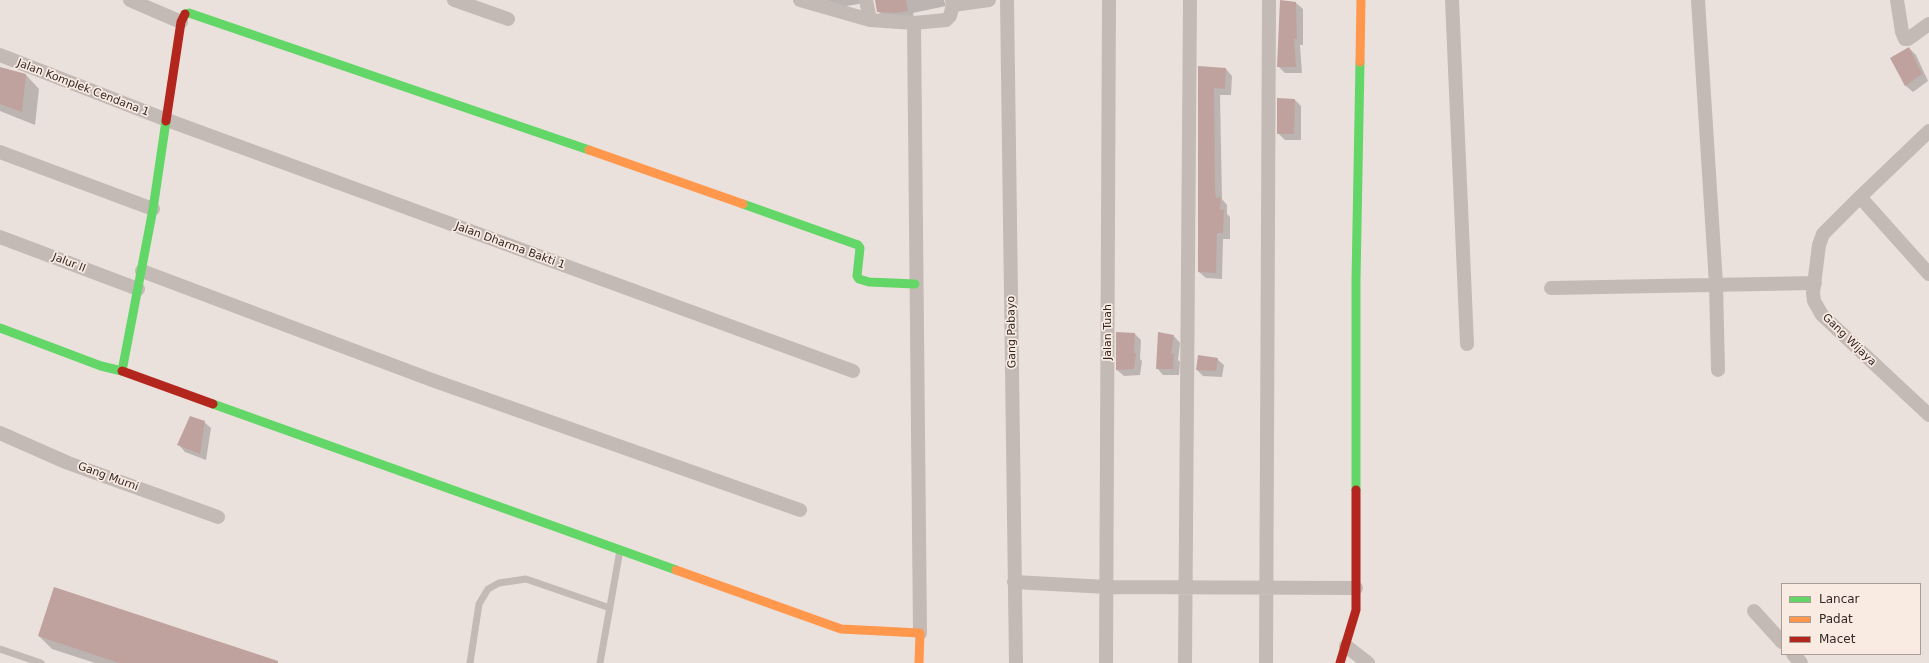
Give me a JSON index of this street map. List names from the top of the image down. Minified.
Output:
{"streets":{"street":["Jalan Komplek Cendana 1","Jalan Dharma Bakti 1","Jalur II","Gang Pabayo","Jalan Tuah","Gang Wijaya","Gang Murni"]},"crossings":[["Jalan Komplek Cendana 1","Jalan Dharma Bakti 1"]],"legend":["Lancar","Padat","Macet"]}
